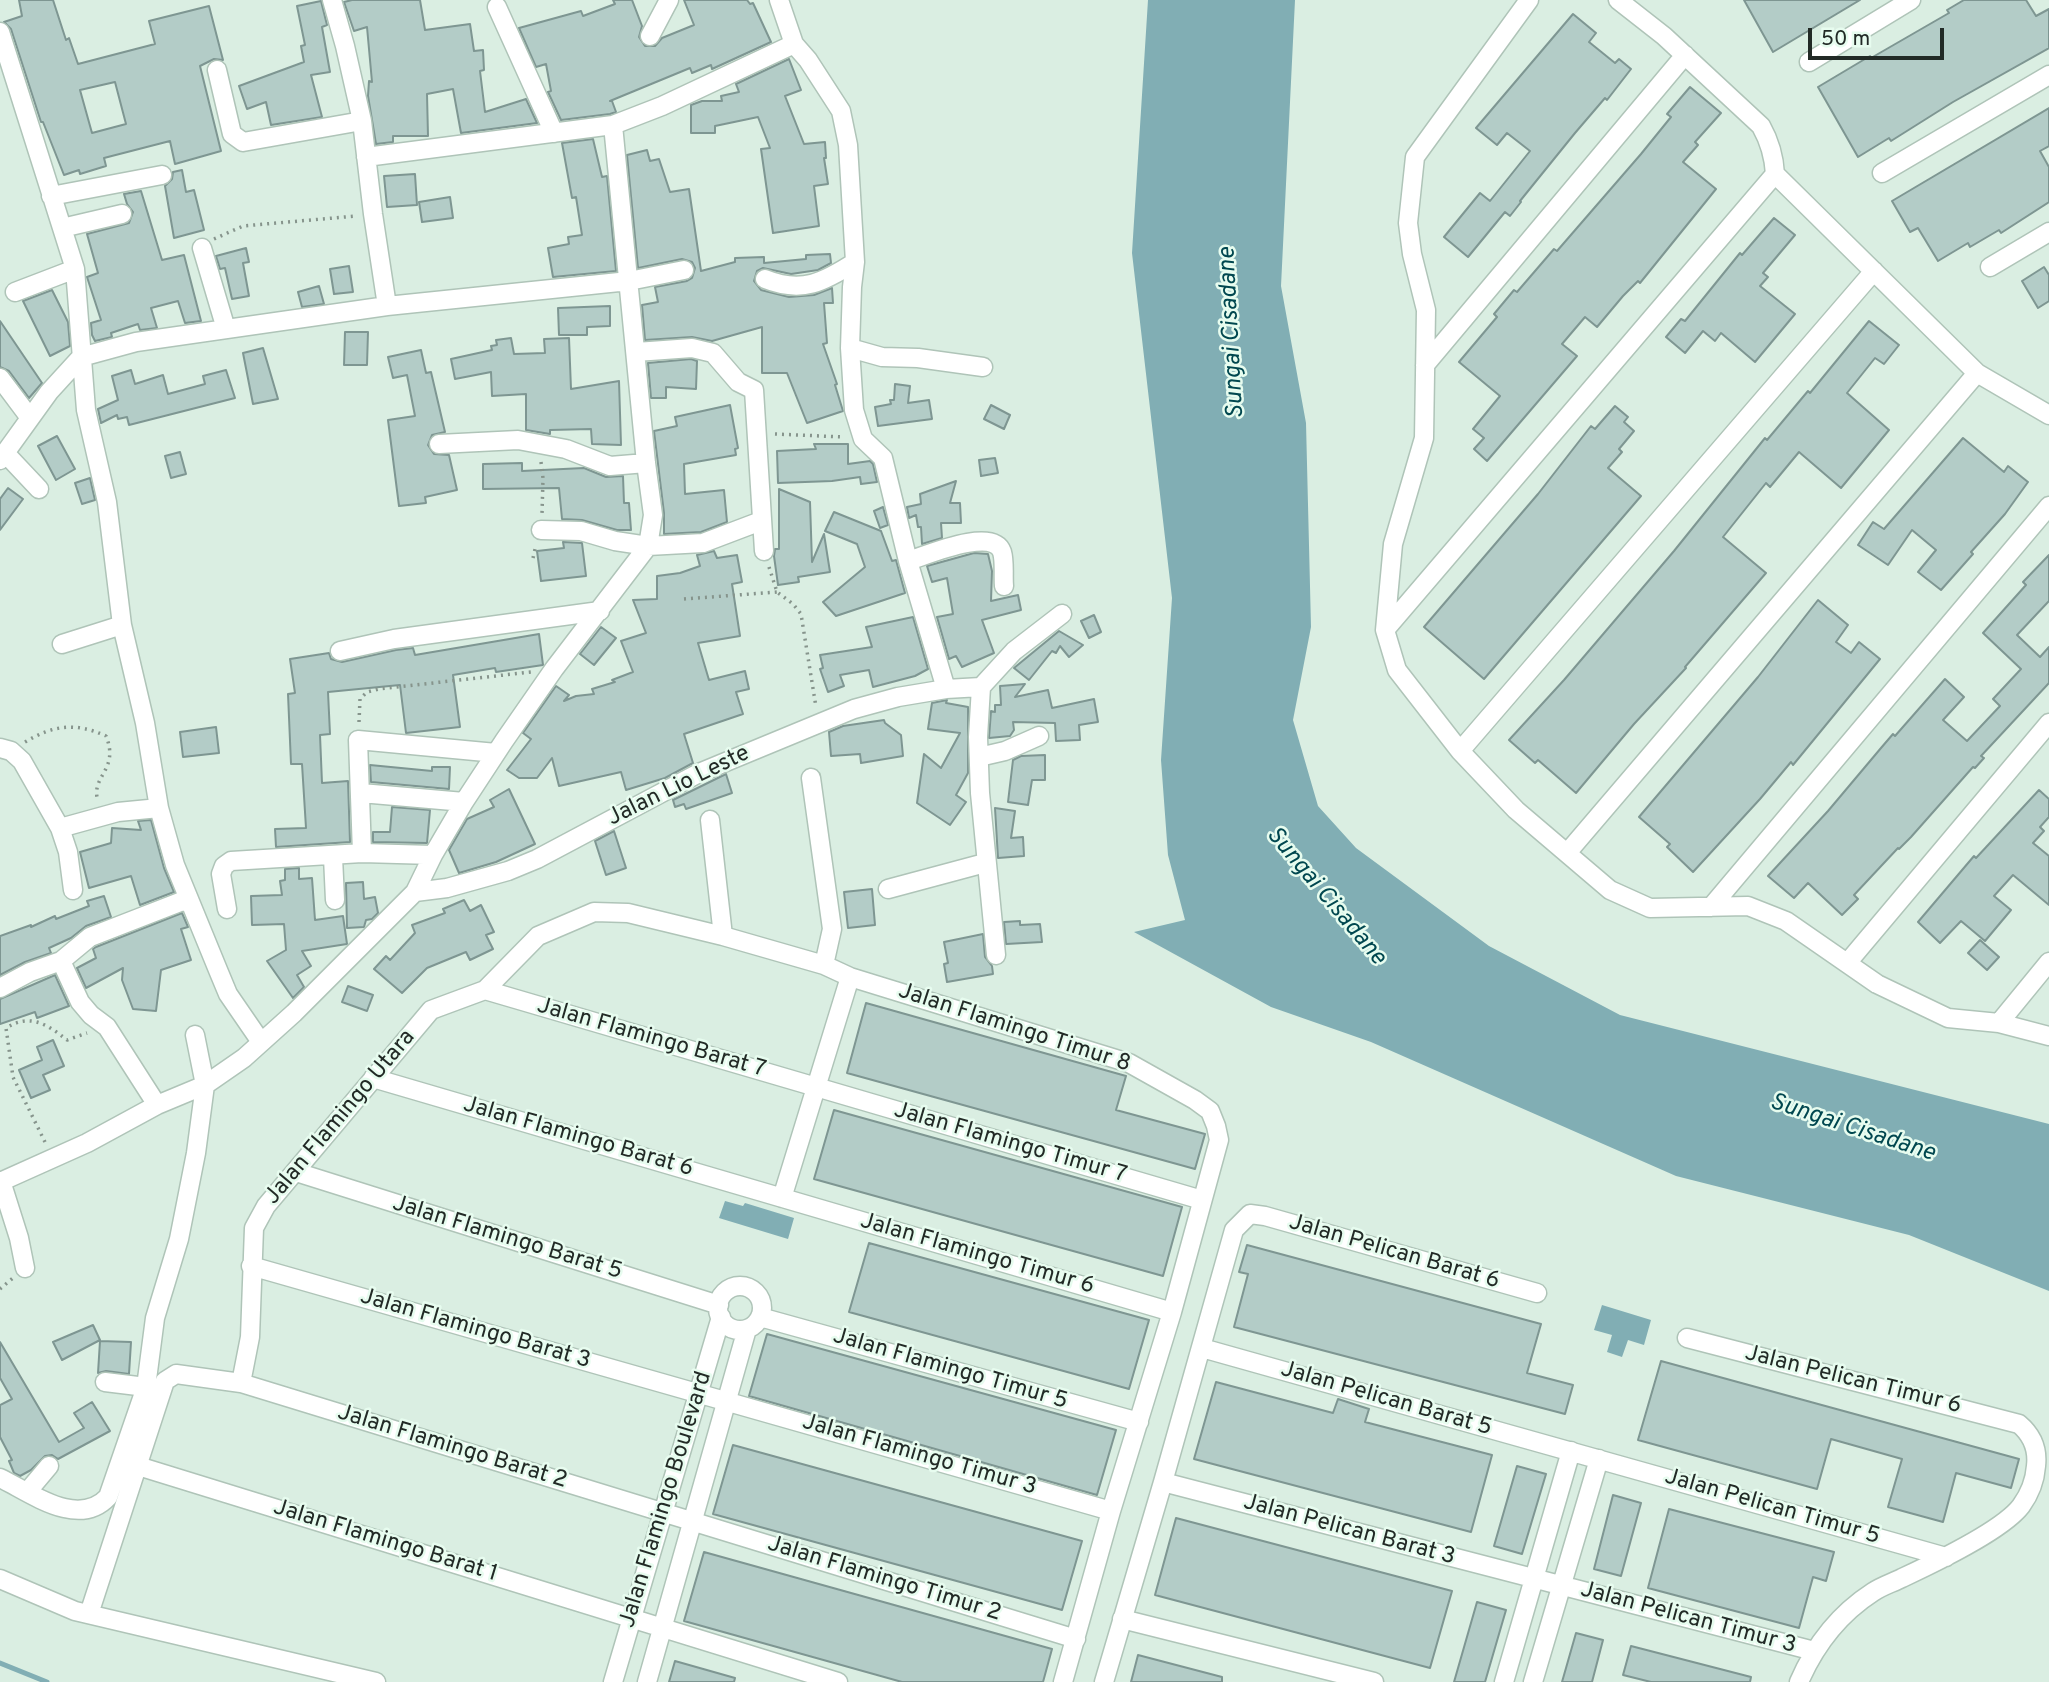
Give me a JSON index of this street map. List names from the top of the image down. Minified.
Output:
{"streets":{"street":["Jalan Lio Leste","Jalan Flamingo Timur 8","Jalan Flamingo Barat 7","Jalan Flamingo Utara","Jalan Flamingo Barat 6","Jalan Flamingo Timur 7","Jalan Flamingo Barat 5","Jalan Pelican Barat 6","Jalan Flamingo Timur 6","Jalan Flamingo Barat 3","Jalan Flamingo Timur 5","Jalan Pelican Timur 6","Jalan Pelican Barat 5","Jalan Flamingo Barat 2","Jalan Flamingo Timur 3","Jalan Flamingo Boulevard","Jalan Pelican Timur 5","Jalan Pelican Barat 3","Jalan Flamingo Barat 1","Jalan Flamingo Timur 2","Jalan Pelican Timur 3"]},"crossings":[["Jalan Flamingo Timur 8","Jalan Flamingo Utara"],["Jalan Flamingo Timur 8","Jalan Flamingo Timur 7"],["Jalan Flamingo Barat 7","Jalan Flamingo Utara"],["Jalan Flamingo Barat 7","Jalan Flamingo Timur 7"],["Jalan Flamingo Utara","Jalan Flamingo Barat 6"],["Jalan Flamingo Utara","Jalan Flamingo Barat 5"],["Jalan Flamingo Utara","Jalan Flamingo Barat 3"],["Jalan Flamingo Utara","Jalan Flamingo Barat 2"],["Jalan Flamingo Barat 6","Jalan Flamingo Timur 6"],["Jalan Flamingo Barat 5","Jalan Flamingo Timur 5"],["Jalan Flamingo Barat 5","Jalan Flamingo Boulevard"],["Jalan Pelican Barat 6","Jalan Pelican Barat 5"],["Jalan Flamingo Barat 3","Jalan Flamingo Timur 3"],["Jalan Flamingo Barat 3","Jalan Flamingo Boulevard"],["Jalan Flamingo Timur 5","Jalan Flamingo Boulevard"],["Jalan Pelican Timur 6","Jalan Pelican Timur 5"],["Jalan Pelican Barat 5","Jalan Pelican Timur 5"],["Jalan Flamingo Barat 2","Jalan Flamingo Boulevard"],["Jalan Flamingo Barat 2","Jalan Flamingo Timur 2"],["Jalan Flamingo Timur 3","Jalan Flamingo Boulevard"],["Jalan Flamingo Boulevard","Jalan Flamingo Barat 1"],["Jalan Flamingo Boulevard","Jalan Flamingo Timur 2"],["Jalan Pelican Barat 3","Jalan Pelican Timur 3"]],"water":["Sungai Cisadane"],"scale_bar":"50 m"}
